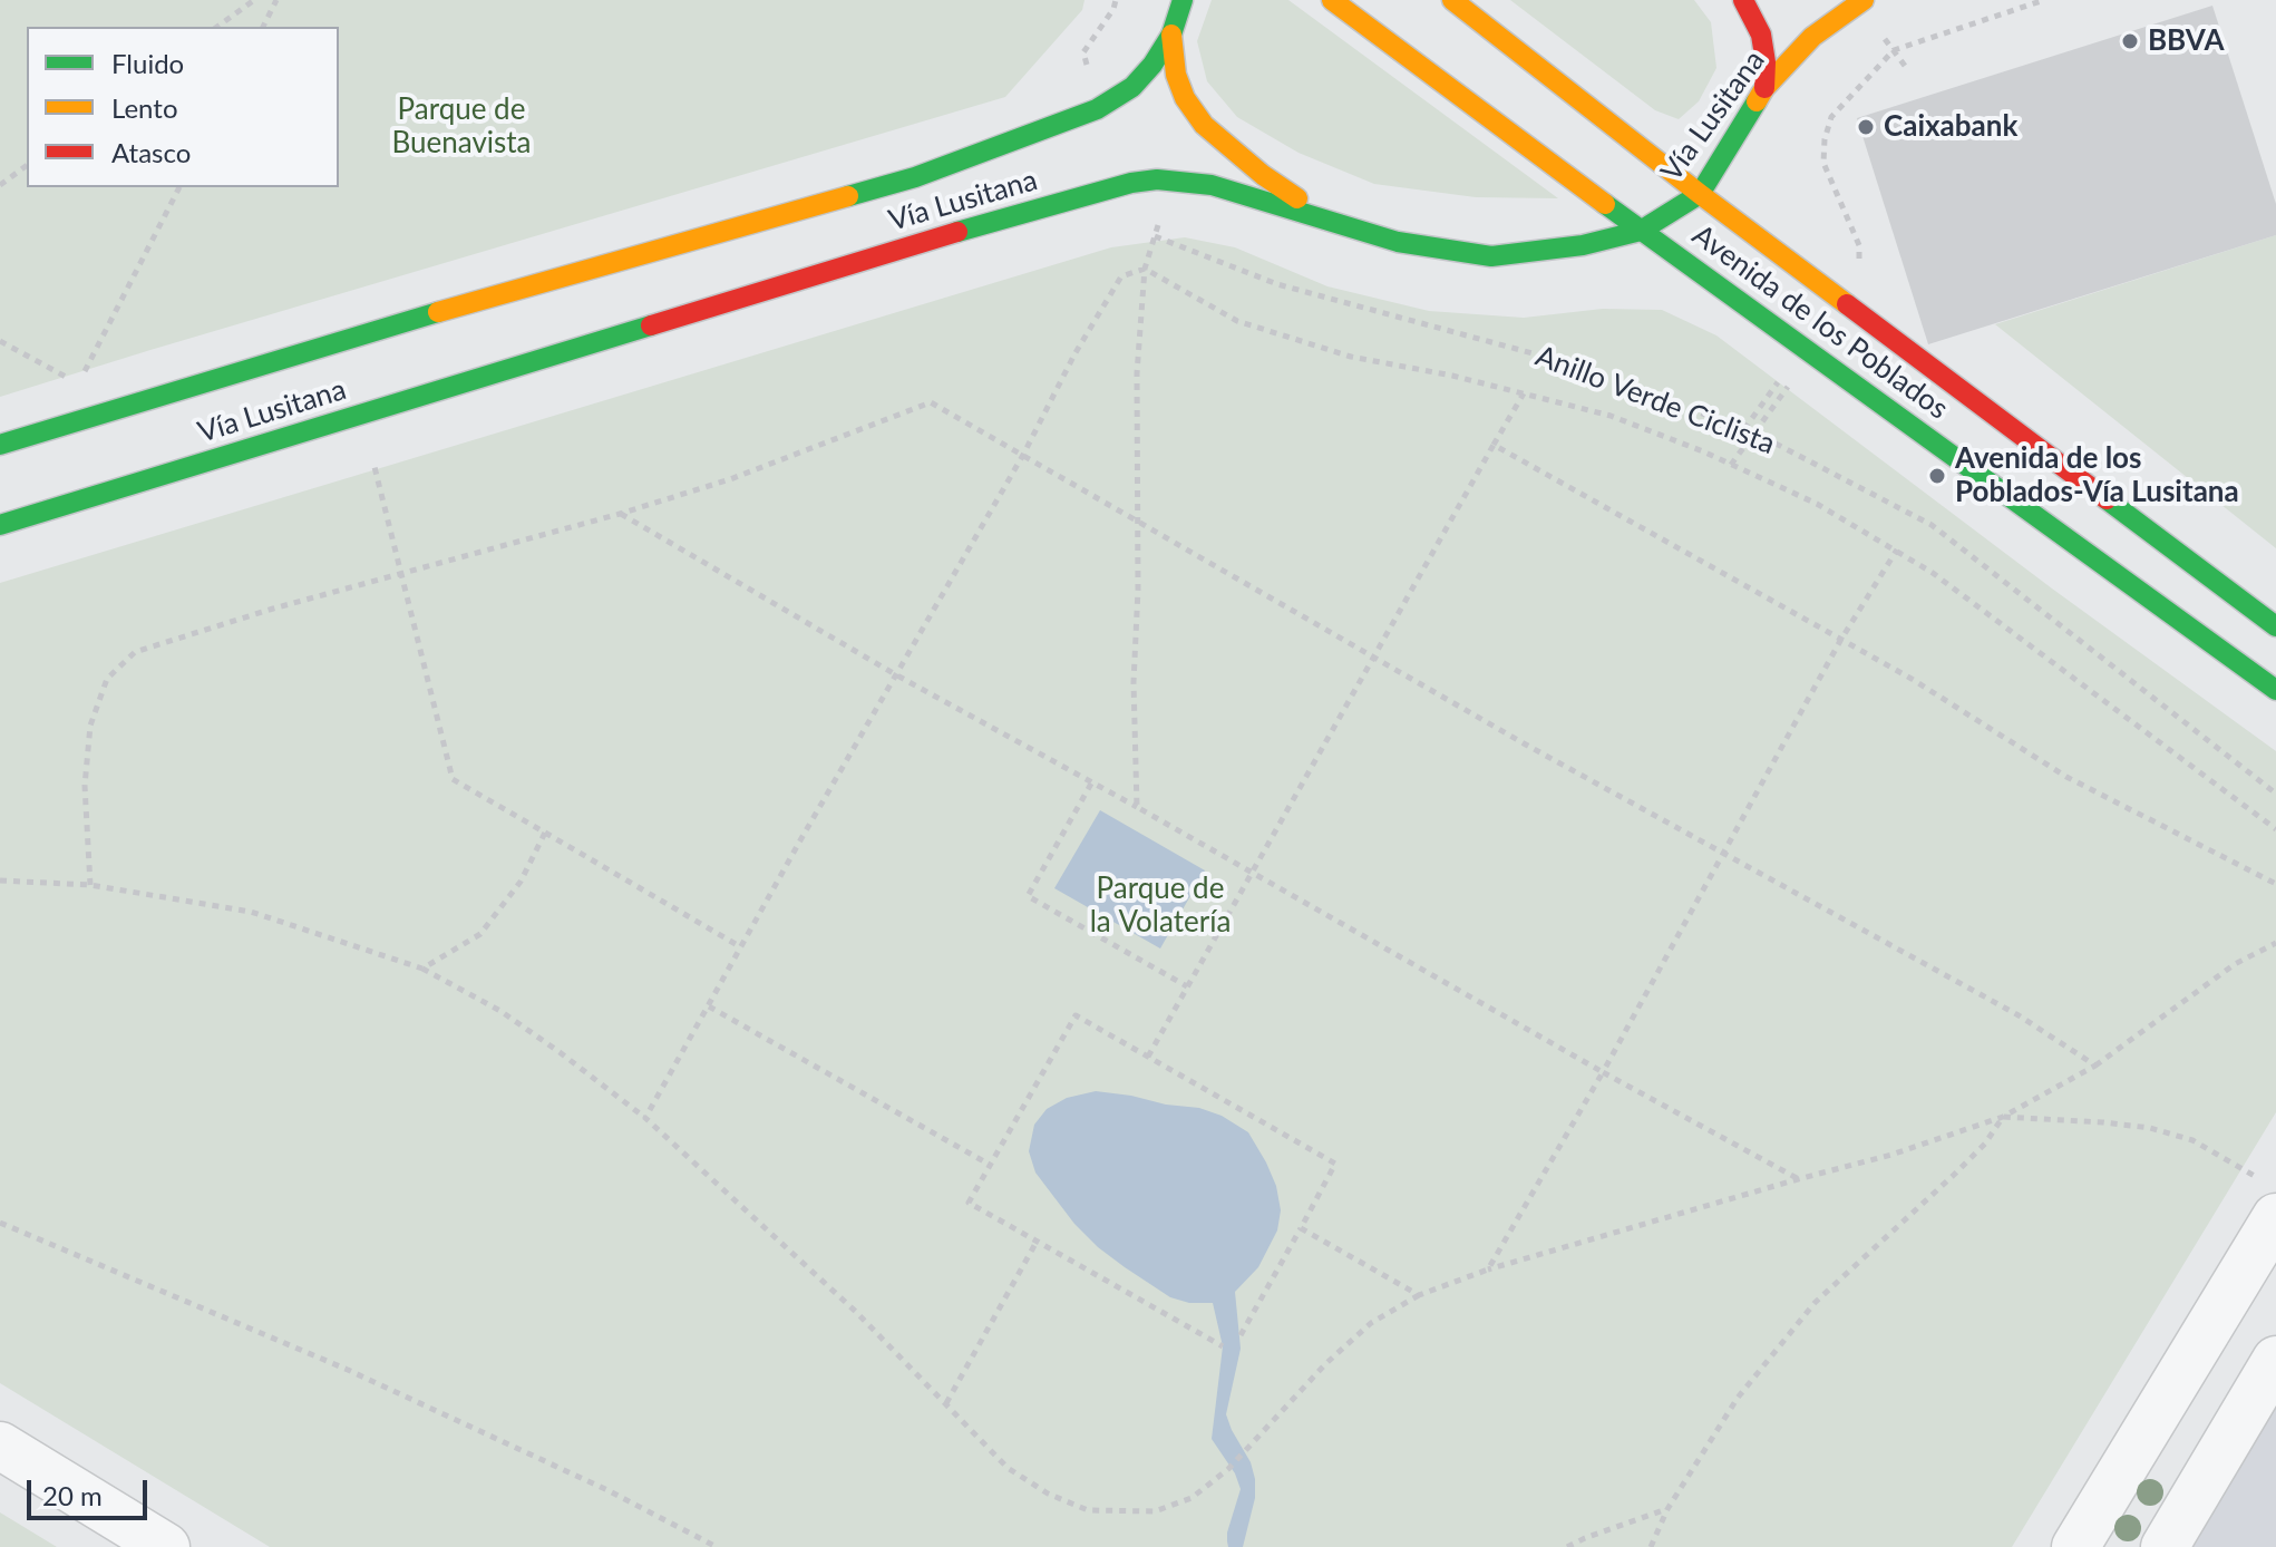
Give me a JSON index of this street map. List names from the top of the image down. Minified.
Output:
{"streets":{"main road":["Vía Lusitana","Avenida de los Poblados"],"path":["Anillo Verde Ciclista"]},"crossings":[["Vía Lusitana","Avenida de los Poblados"]],"parks":["Parque de Buenavista","Parque de la Volatería"],"places":["BBVA","Caixabank","Avenida de los Poblados-Vía Lusitana"],"legend":["Fluido","Lento","Atasco"],"scale_bar":"20 m"}
